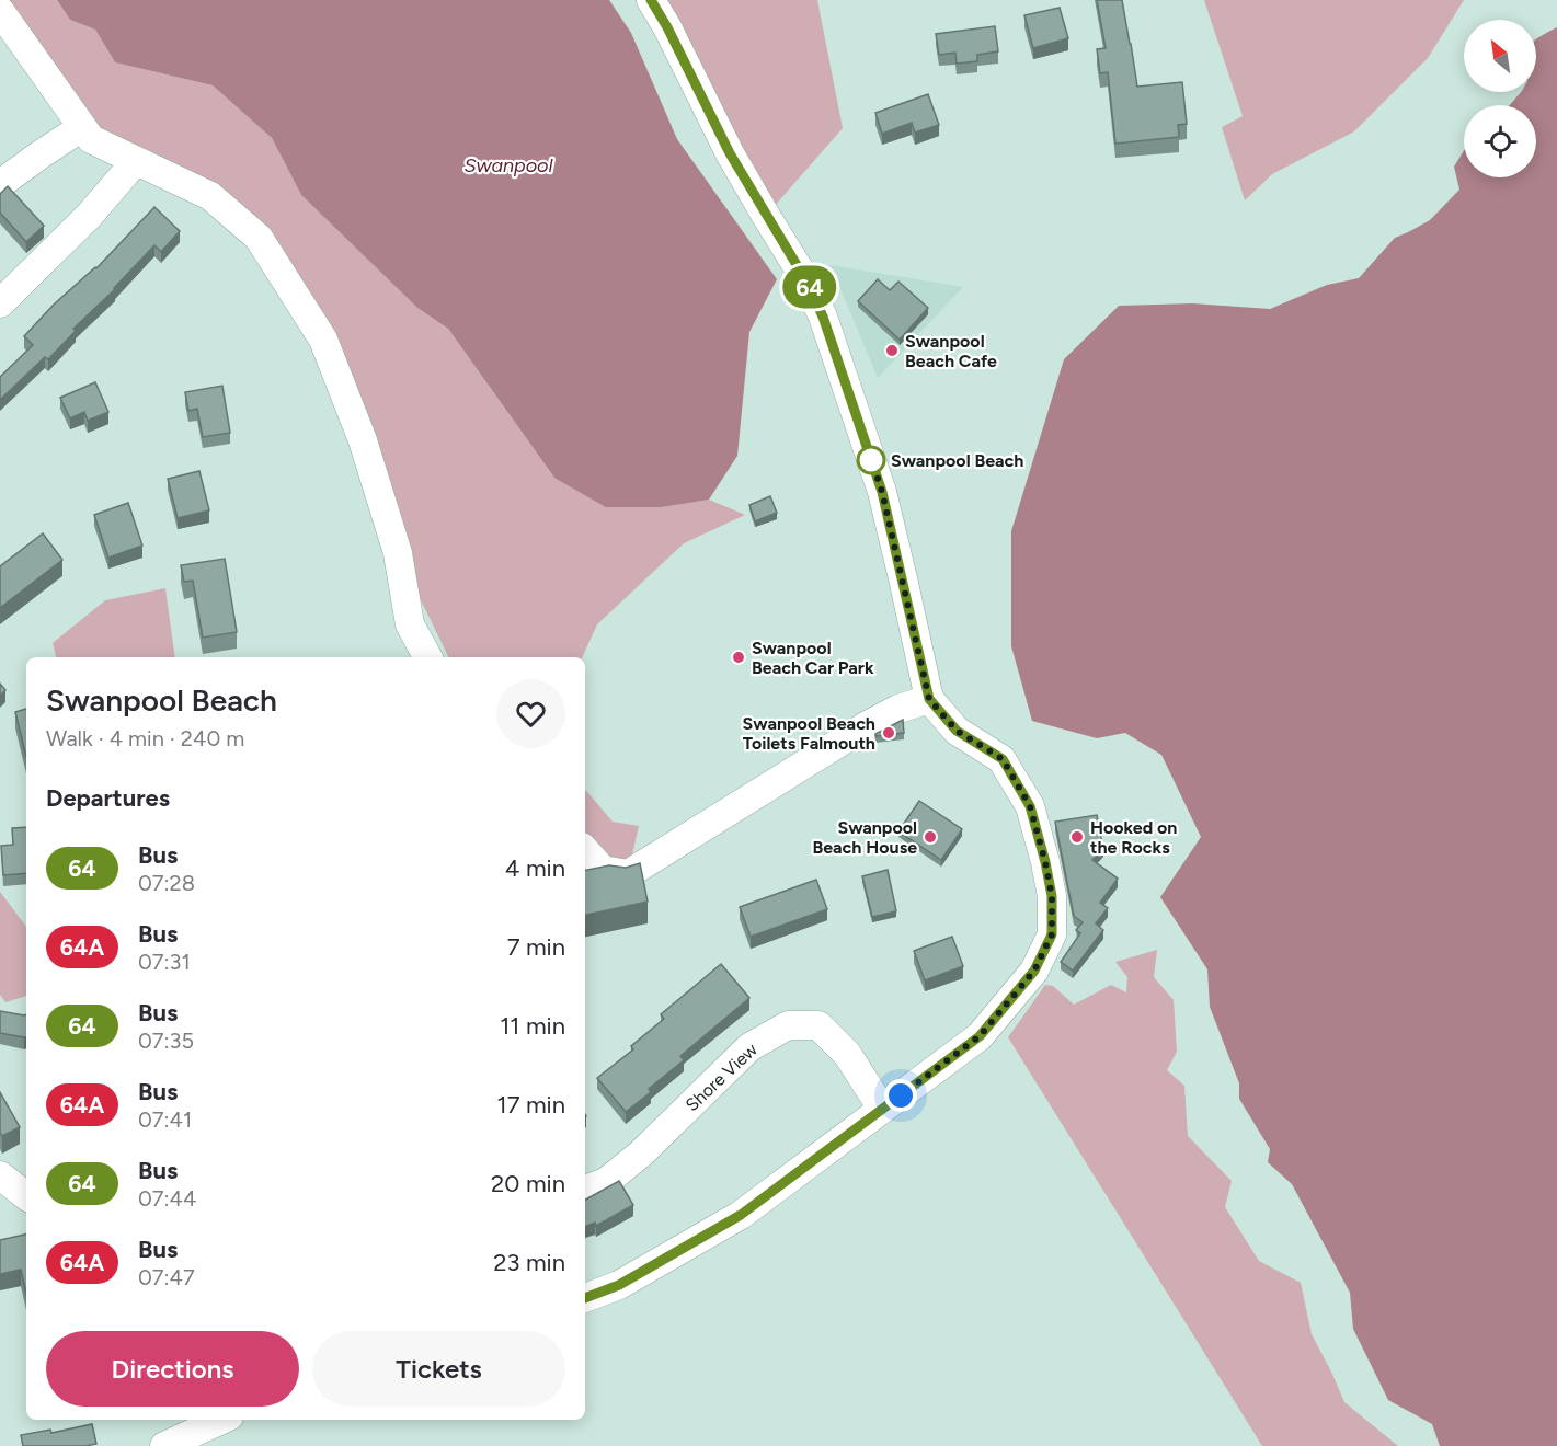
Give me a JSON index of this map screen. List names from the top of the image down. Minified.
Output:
{"streets":{"street":["Shore View"]},"water":["Swanpool"],"places":["Swanpool Beach Cafe","Swanpool Beach","Swanpool Beach Car Park","Swanpool Beach Toilets Falmouth","Swanpool Beach House","Hooked on the Rocks"],"lines":["bus line 64"],"north":"top left","page":{"on_map":"64","heading":[["Swanpool Beach","Walk · 4 min · 240 m"],"Departures"],"list":[{"mark":"64","name":"Bus","note":"07:28","value":"4 min"},{"mark":"64A","name":"Bus","note":"07:31","value":"7 min"},{"mark":"64","name":"Bus","note":"07:35","value":"11 min"},{"mark":"64A","name":"Bus","note":"07:41","value":"17 min"},{"mark":"64","name":"Bus","note":"07:44","value":"20 min"},{"mark":"64A","name":"Bus","note":"07:47","value":"23 min"}],"buttons":["Directions","Tickets"]}}
